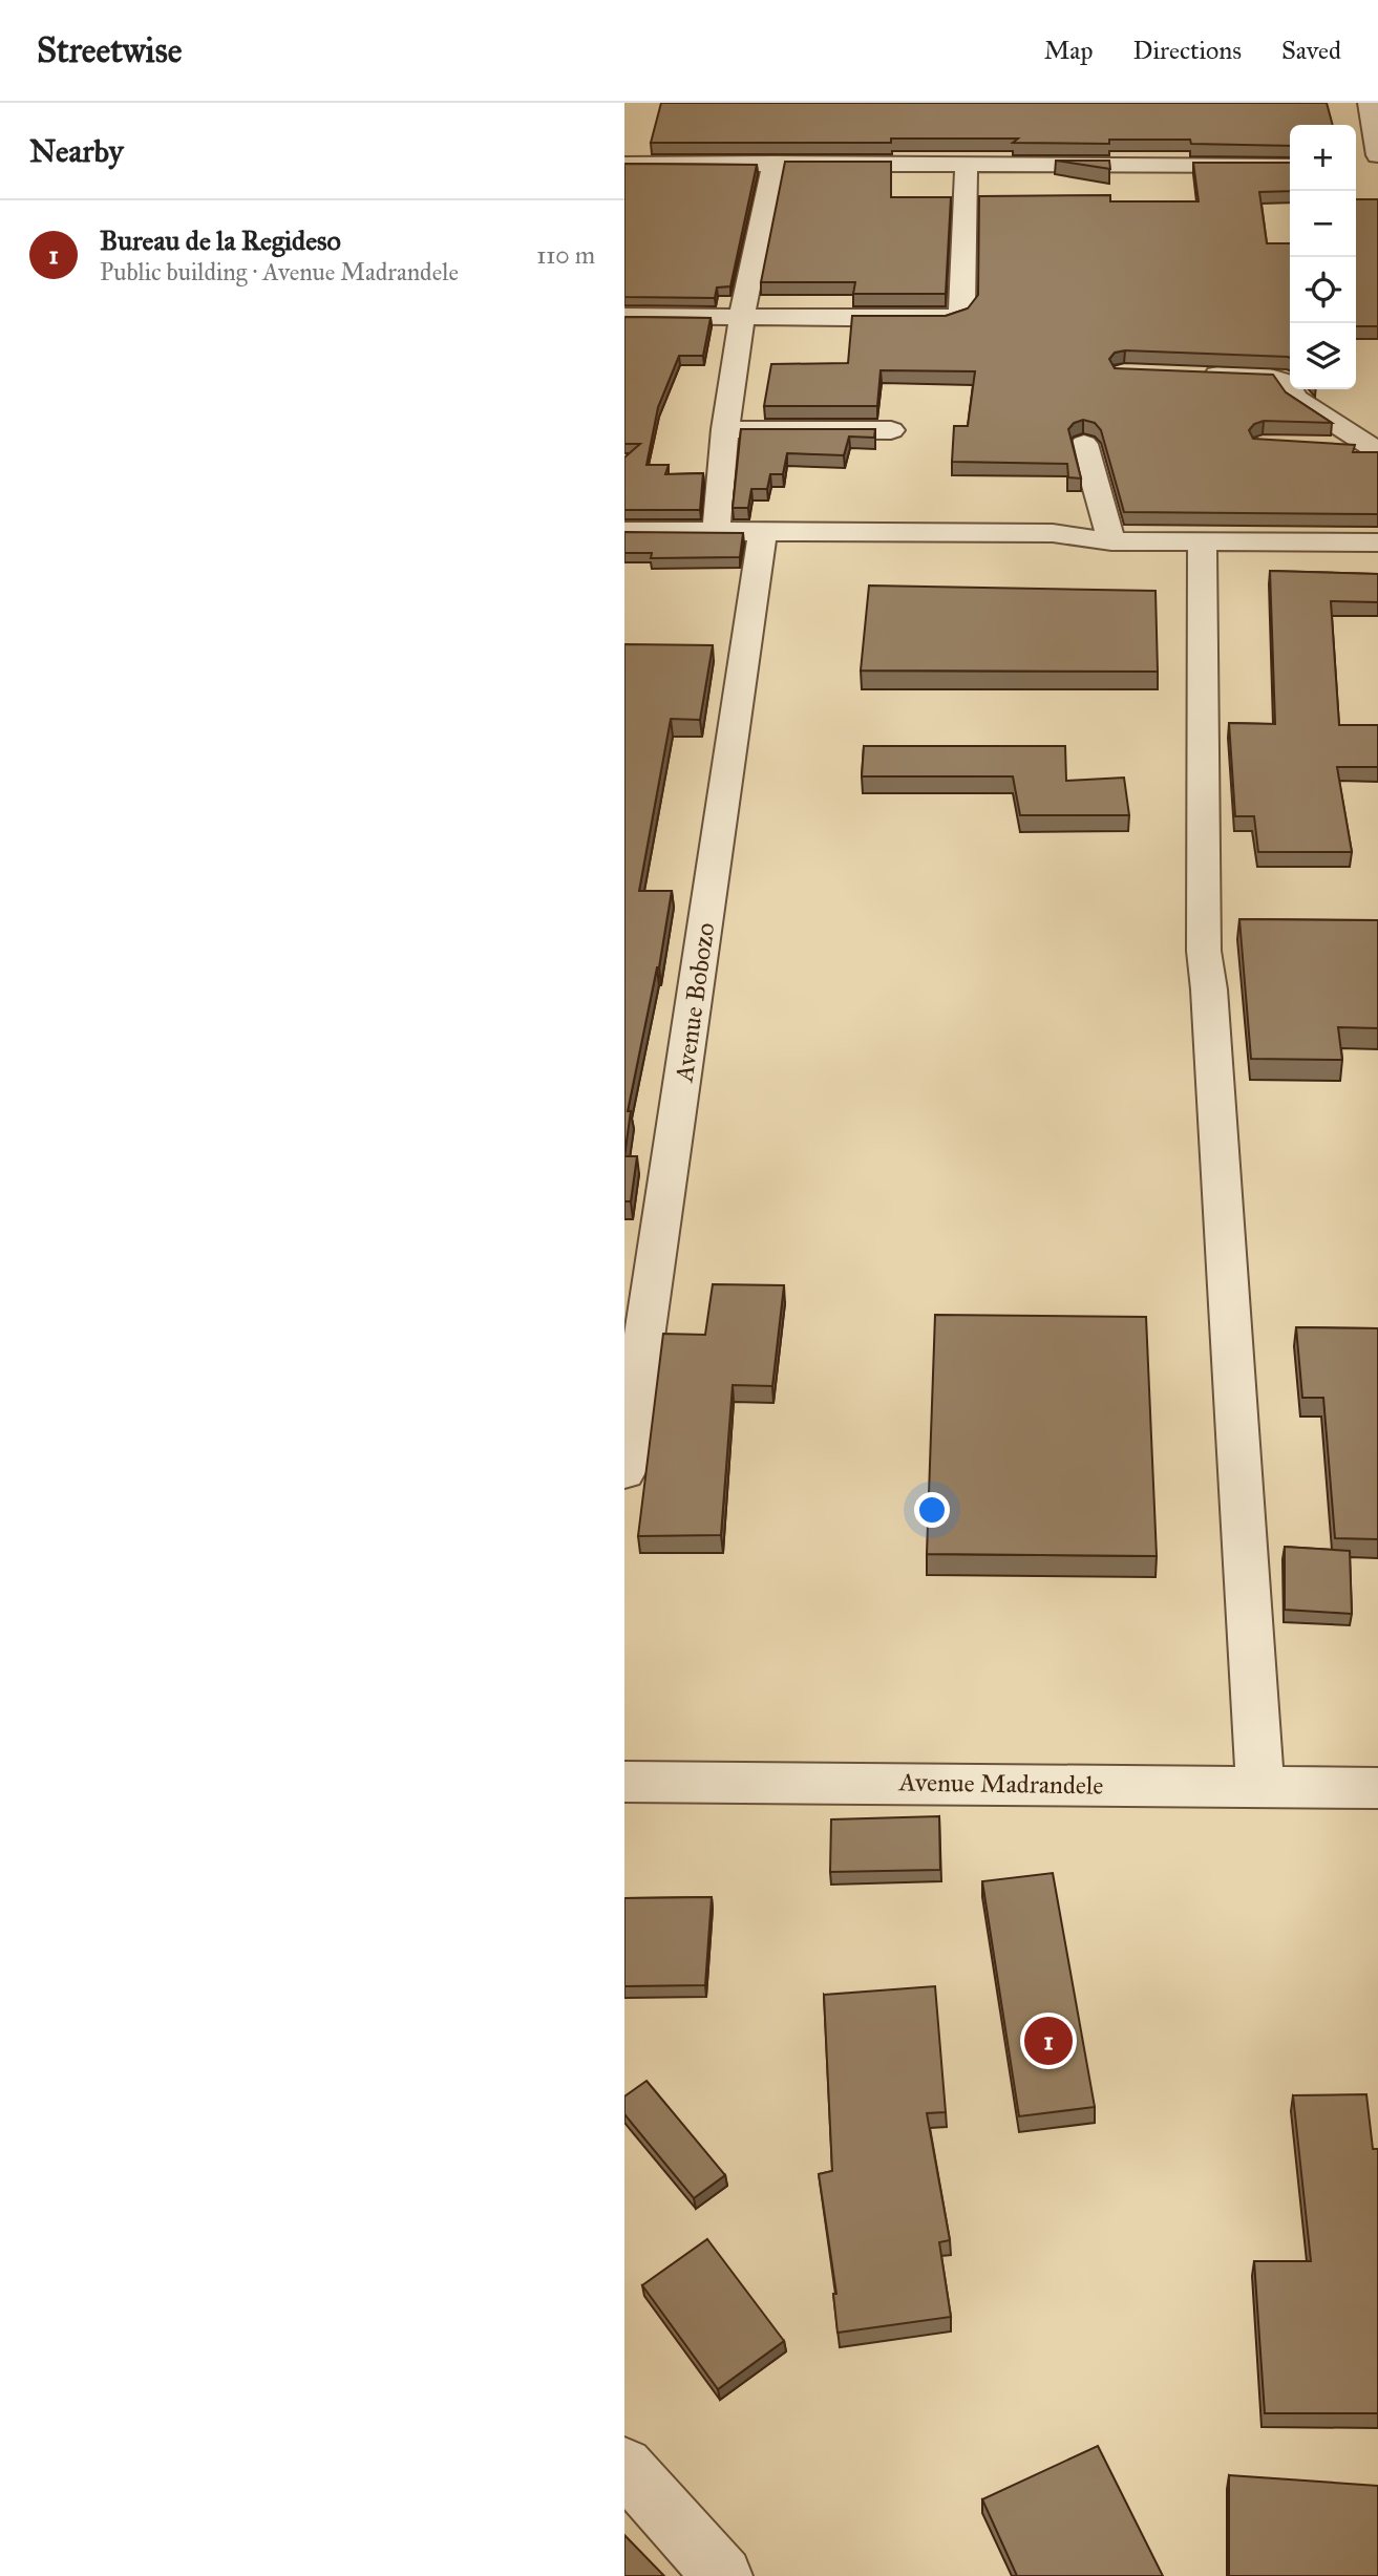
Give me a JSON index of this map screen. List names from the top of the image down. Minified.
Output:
{"streets":{"street":["Avenue Bobozo","Avenue Madrandele"]},"page":{"header":"Streetwise","nav":["Map","Directions","Saved"],"heading":"Nearby","map_buttons":["+","−"],"list":[{"mark":"1","name":"Bureau de la Regideso","note":"Public building · Avenue Madrandele","value":"110 m"}],"pins":"1"}}
